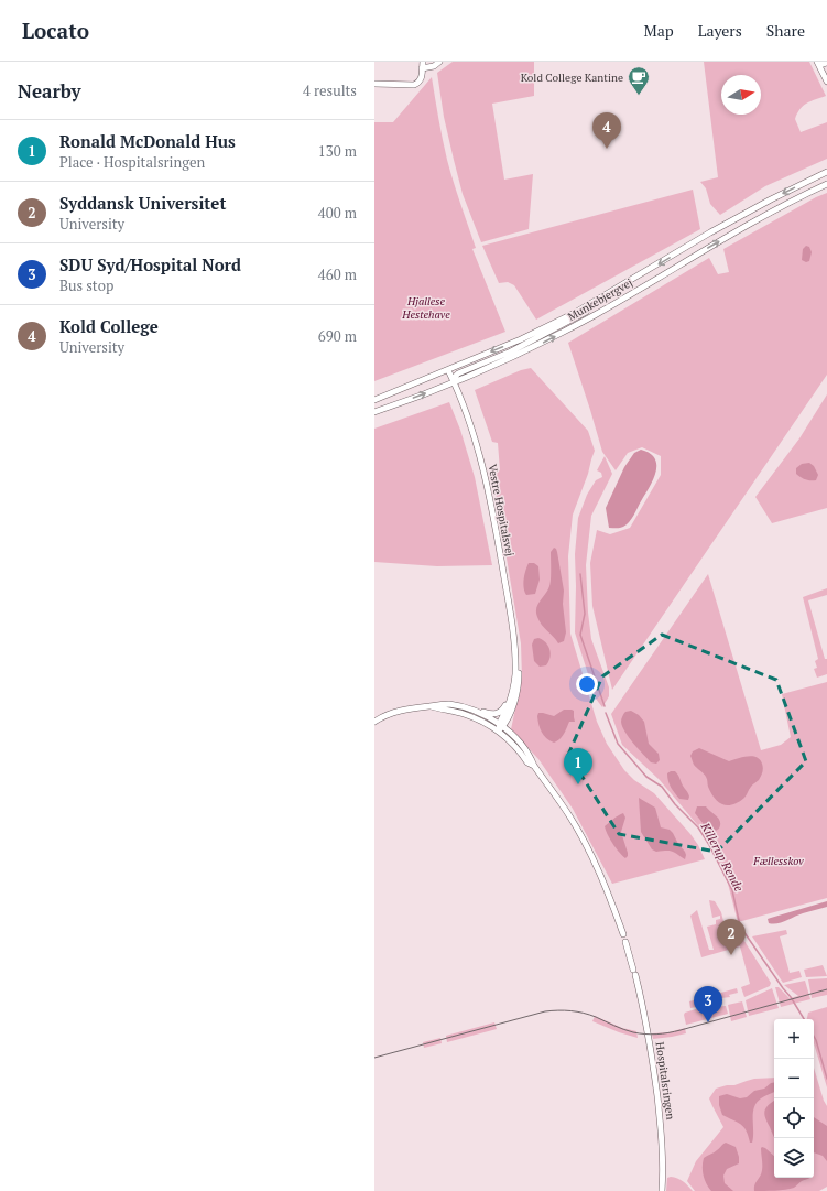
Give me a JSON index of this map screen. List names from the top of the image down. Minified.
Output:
{"streets":{"street":["Munkebjergvej","Vestre Hospitalsvej","Hospitalsringen"]},"crossings":[["Munkebjergvej","Vestre Hospitalsvej"]],"water":["Killerup Rende"],"parks":["Hjallese Hestehave","Fællesskov"],"places":{"cafe":["Kold College Kantine"]},"north":"right","page":{"header":"Locato","nav":["Map","Layers","Share"],"heading":["Nearby","4 results"],"pins":["4","1","2","3"],"list":[{"mark":"1","name":"Ronald McDonald Hus","note":"Place · Hospitalsringen","value":"130 m"},{"mark":"2","name":"Syddansk Universitet","note":"University","value":"400 m"},{"mark":"3","name":"SDU Syd/Hospital Nord","note":"Bus stop","value":"460 m"},{"mark":"4","name":"Kold College","note":"University","value":"690 m"}],"map_buttons":["+","−"]}}
